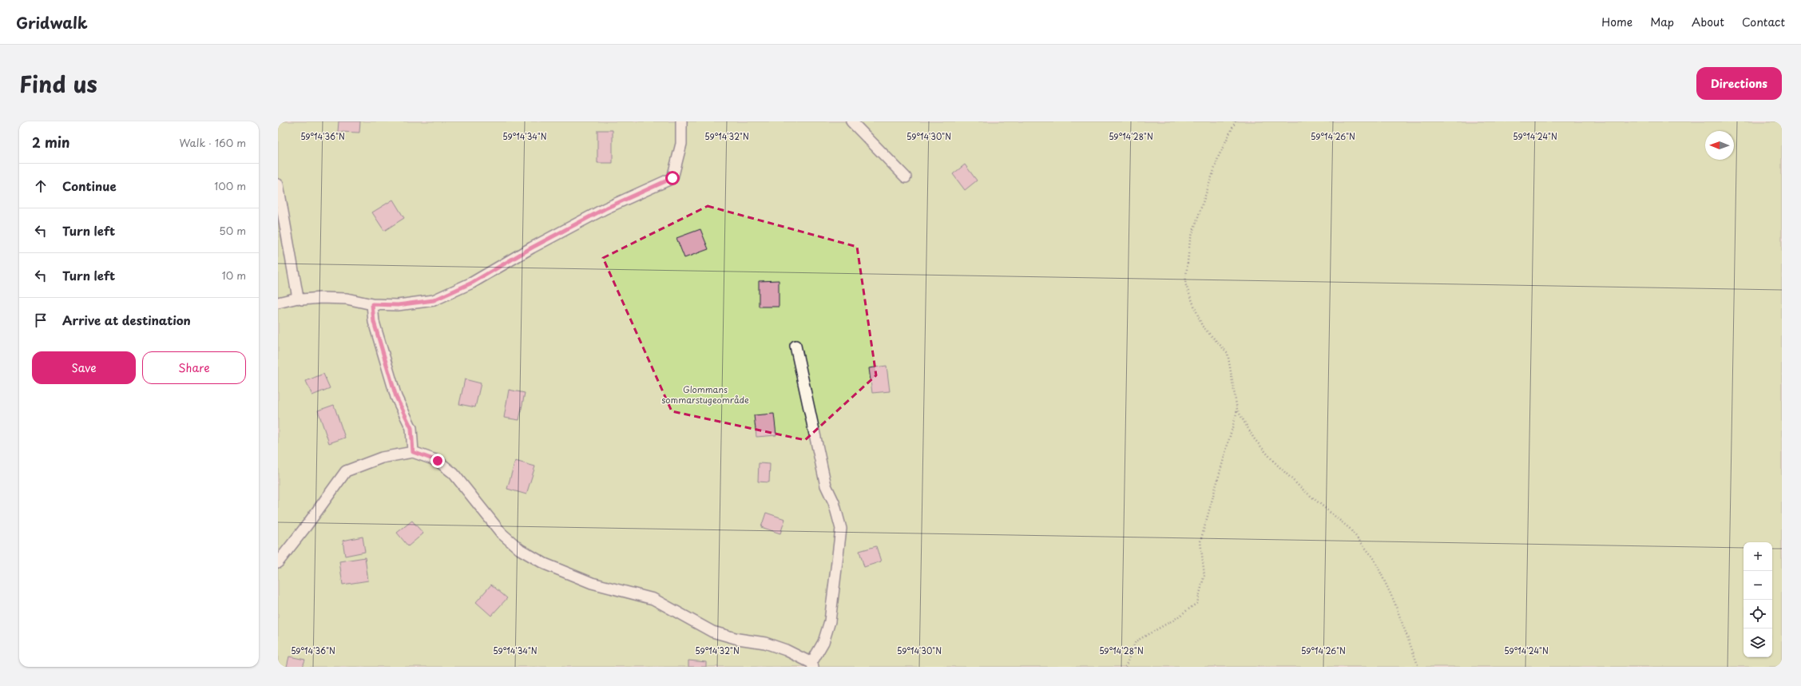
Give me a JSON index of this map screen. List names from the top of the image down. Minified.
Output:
{"parks":["Glommans sommarstugeområde"],"north":"left","page":{"header":"Gridwalk","nav":["Home","Map","About","Contact"],"title":"Find us","buttons":["Directions",["Save","Share"]],"heading":["2 min","Walk · 160 m"],"list":[["Continue","100 m"],["Turn left","50 m"],["Turn left","10 m"],"Arrive at destination"],"map_buttons":["+","−"]},"coordinates":["59°14'36\"N","59°14'34\"N","59°14'32\"N","59°14'30\"N","59°14'28\"N","59°14'26\"N","59°14'24\"N"]}
